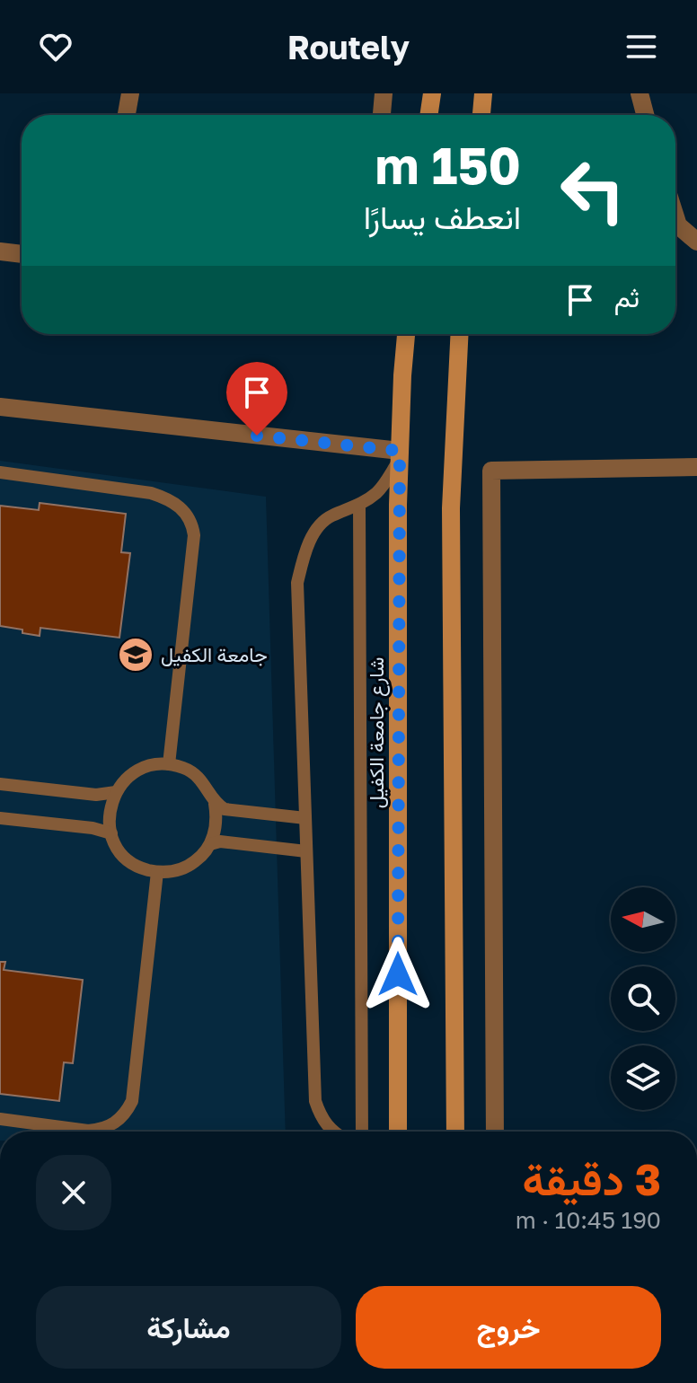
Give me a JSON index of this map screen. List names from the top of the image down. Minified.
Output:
{"streets":{"main road":["شارع جامعة الكفيل"]},"places":{"school or university":["جامعة الكفيل"]},"north":"left","page":{"header":"Routely","turn":["150 m","انعطف يسارًا"],"then":"ثم","heading":["3 دقيقة","190 m · 10:45"],"buttons":["خروج","مشاركة"]}}
